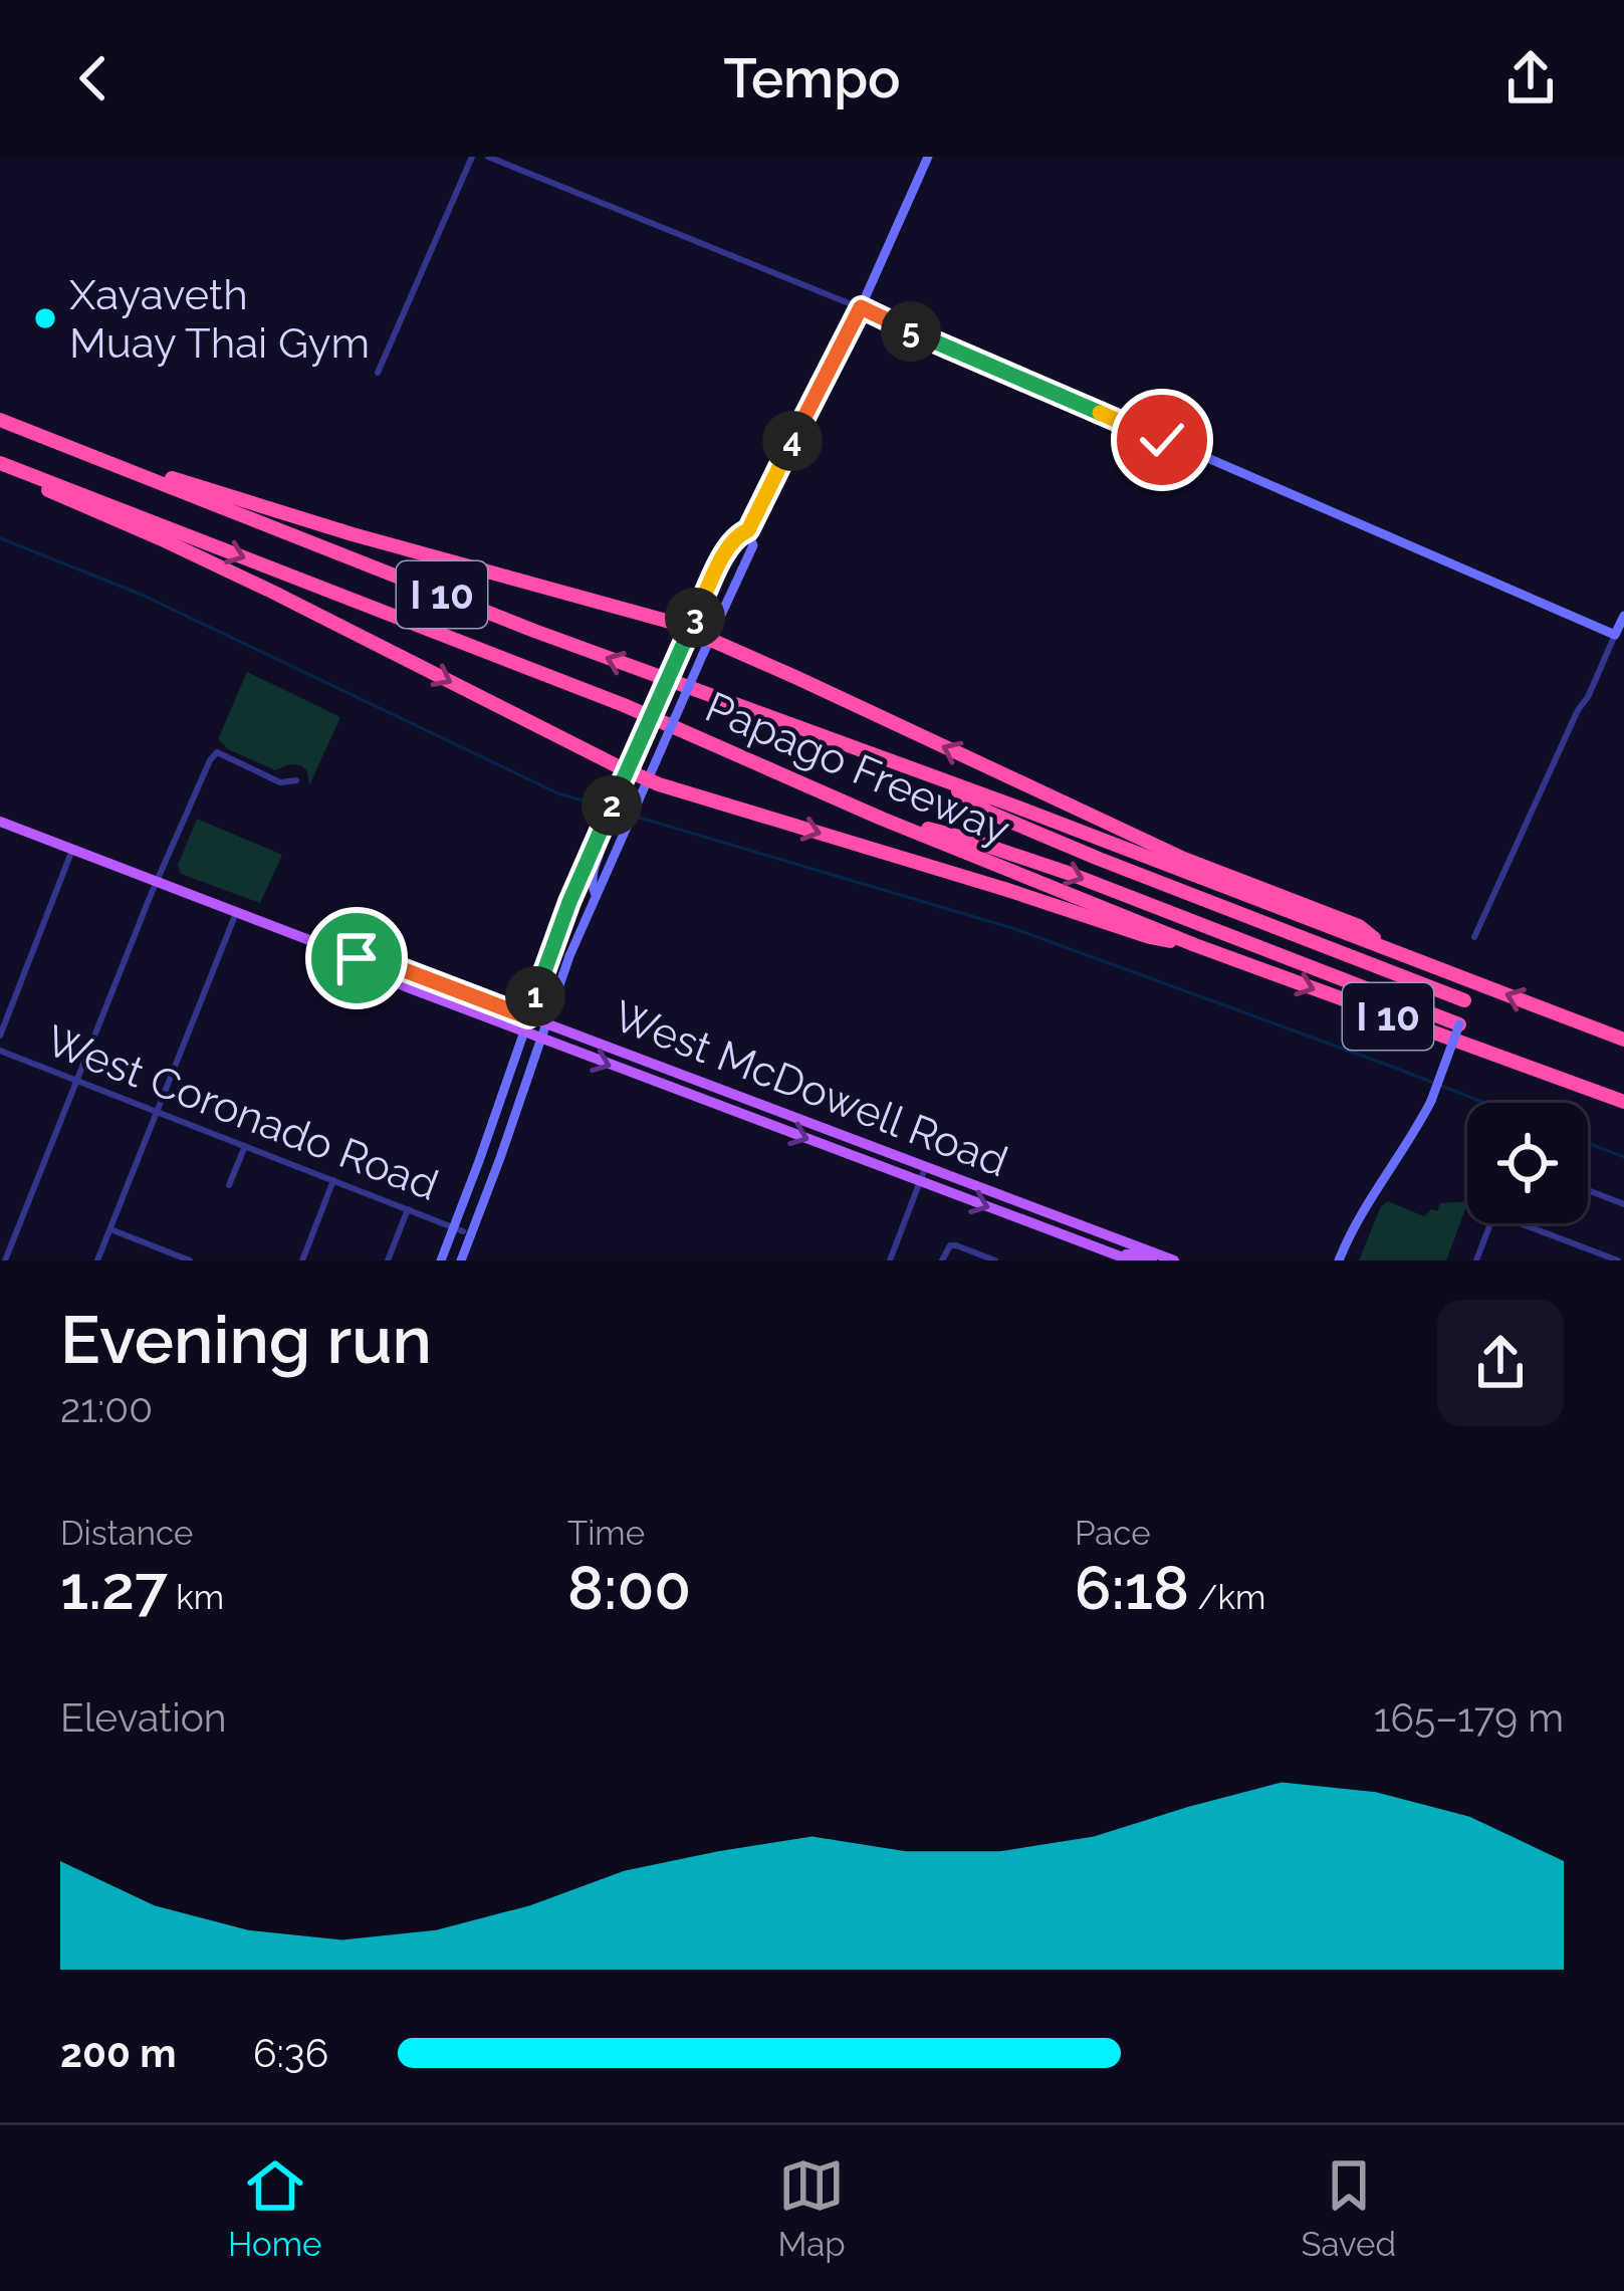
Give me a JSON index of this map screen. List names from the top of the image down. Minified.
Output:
{"streets":{"highway":["I 10","Papago Freeway"],"main road":["West McDowell Road"],"street":["West Coronado Road"]},"places":["Xayaveth Muay Thai Gym"],"page":{"header":"Tempo","pins":["5","4","3","2","1"],"heading":["Evening run","21:00"],"stats":[["Distance","1.27 km"],["Time","8:00"],["Pace","6:18 /km"]],"chart":["Elevation","165–179 m"],"list":[{"name":"200 m","note":"6:36"}],"tabs":["Home","Map","Saved"]}}
